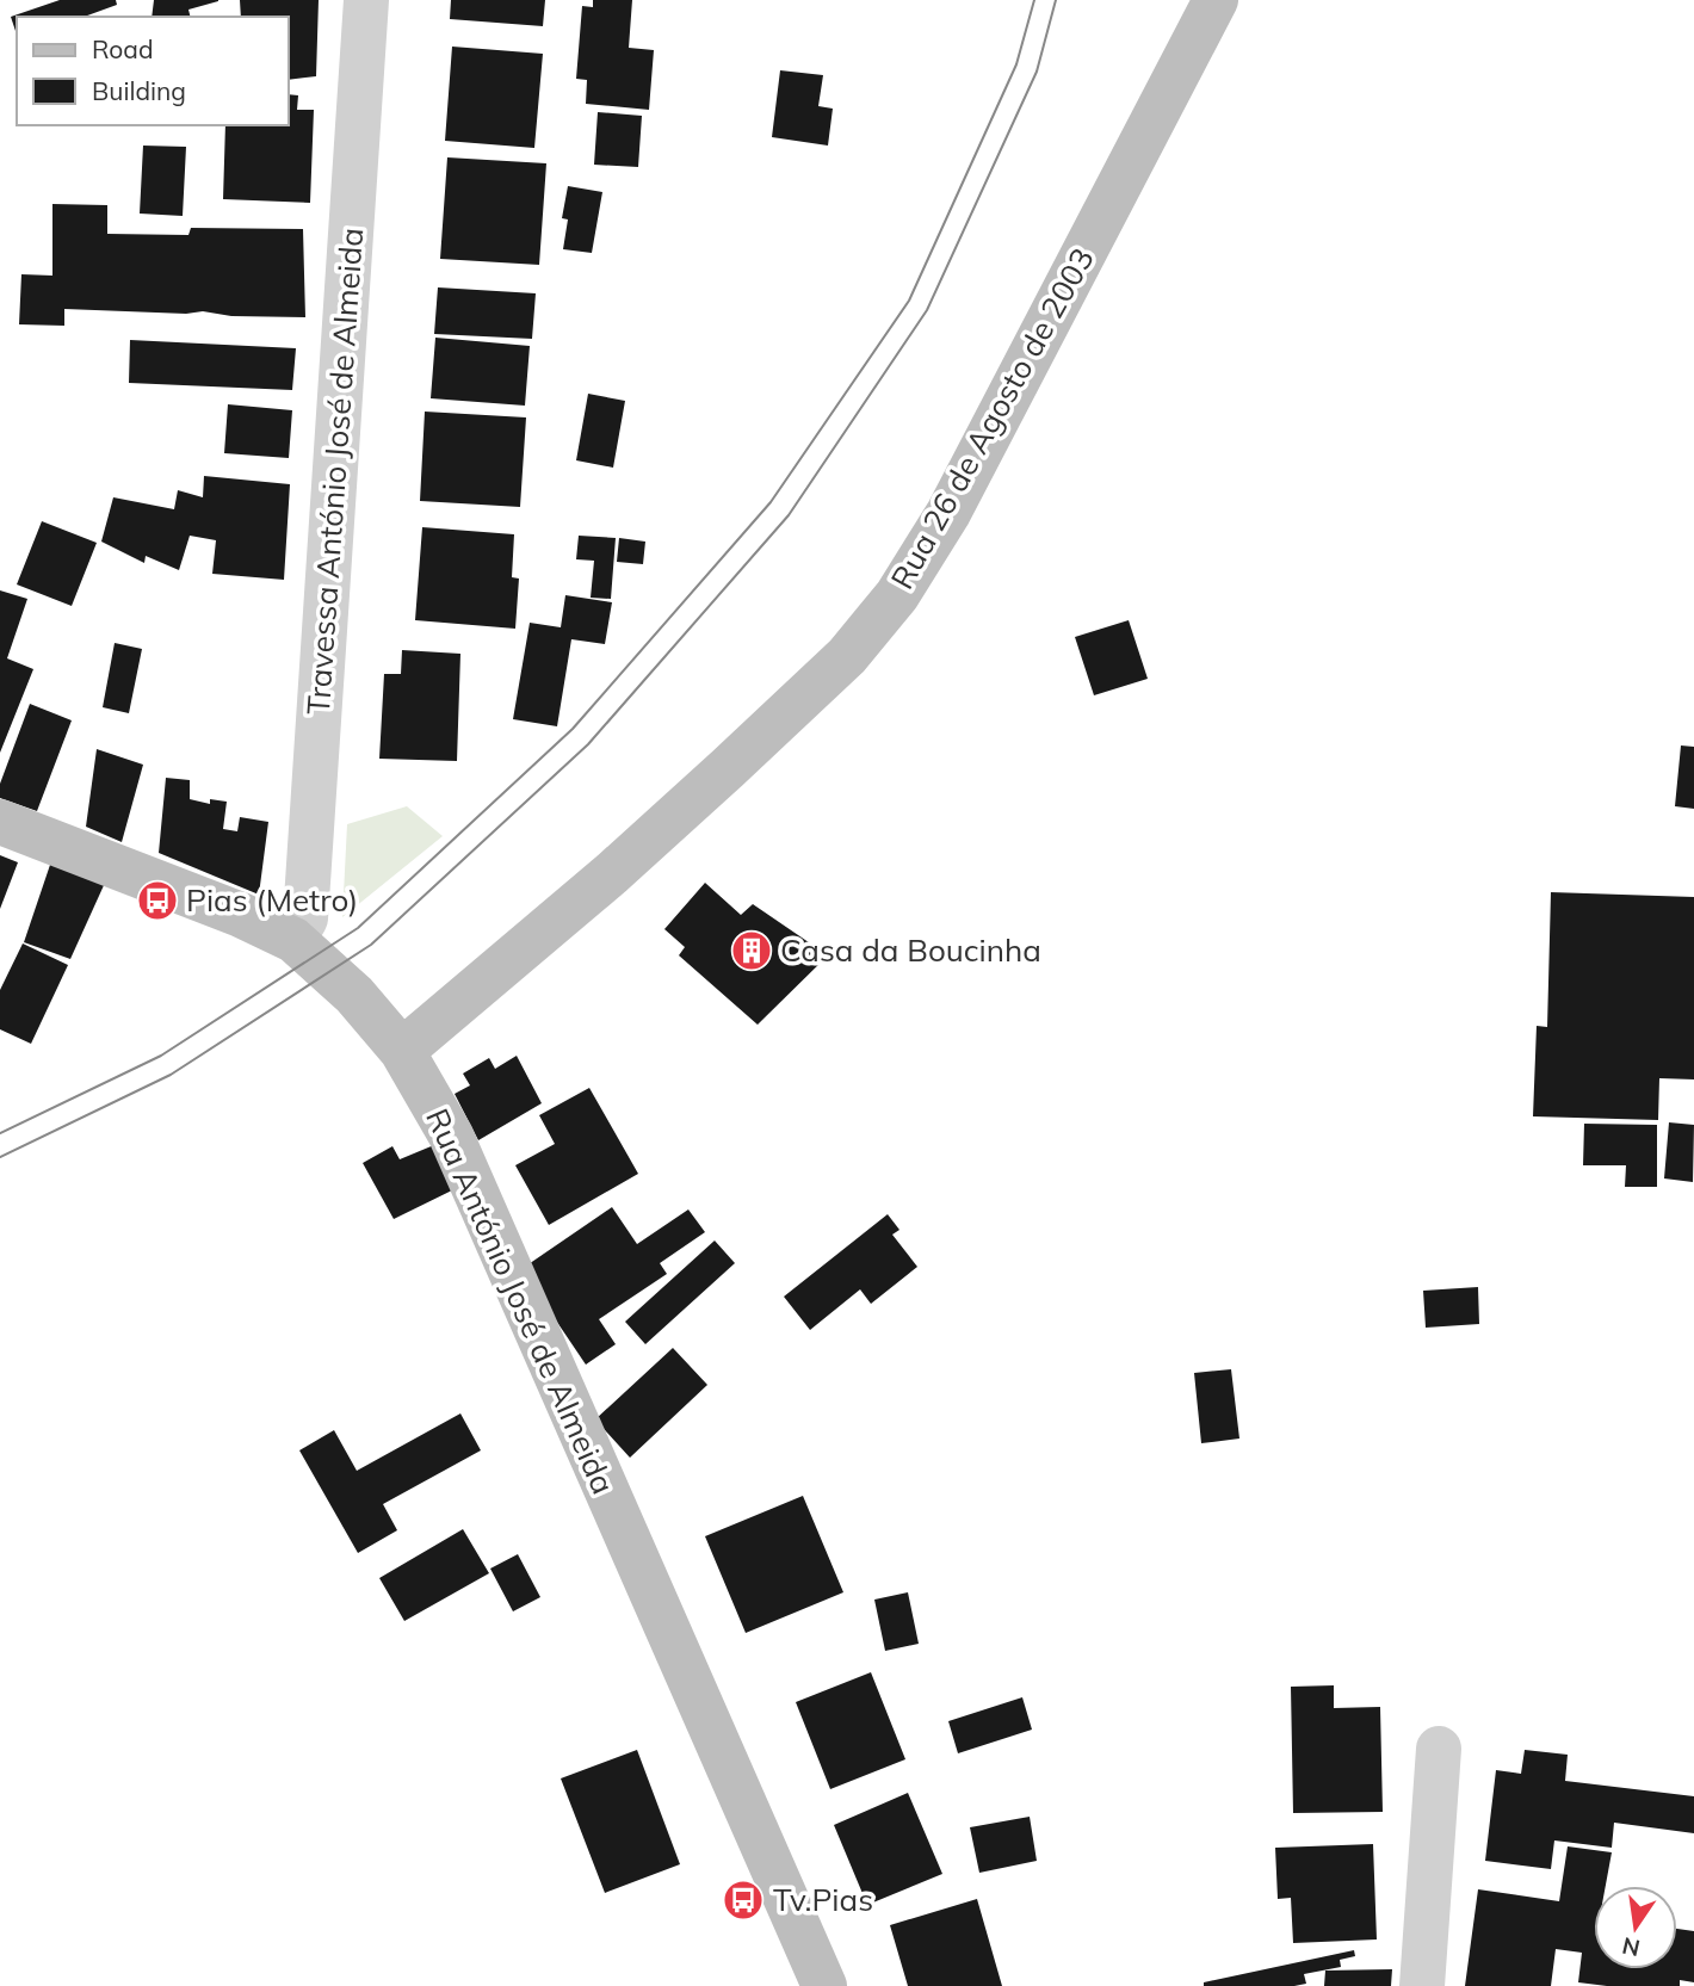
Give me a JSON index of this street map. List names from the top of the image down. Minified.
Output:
{"streets":{"main road":["Rua 26 de Agosto de 2003","Rua António José de Almeida"],"street":["Travessa António José de Almeida"]},"crossings":[["Rua 26 de Agosto de 2003","Rua António José de Almeida"],["Travessa António José de Almeida","Rua António José de Almeida"]],"places":{"bus stop":["Pias (Metro)","Tv.Pias"],"building":["Casa da Boucinha"]},"legend":["Road","Building"],"north":"bottom"}
